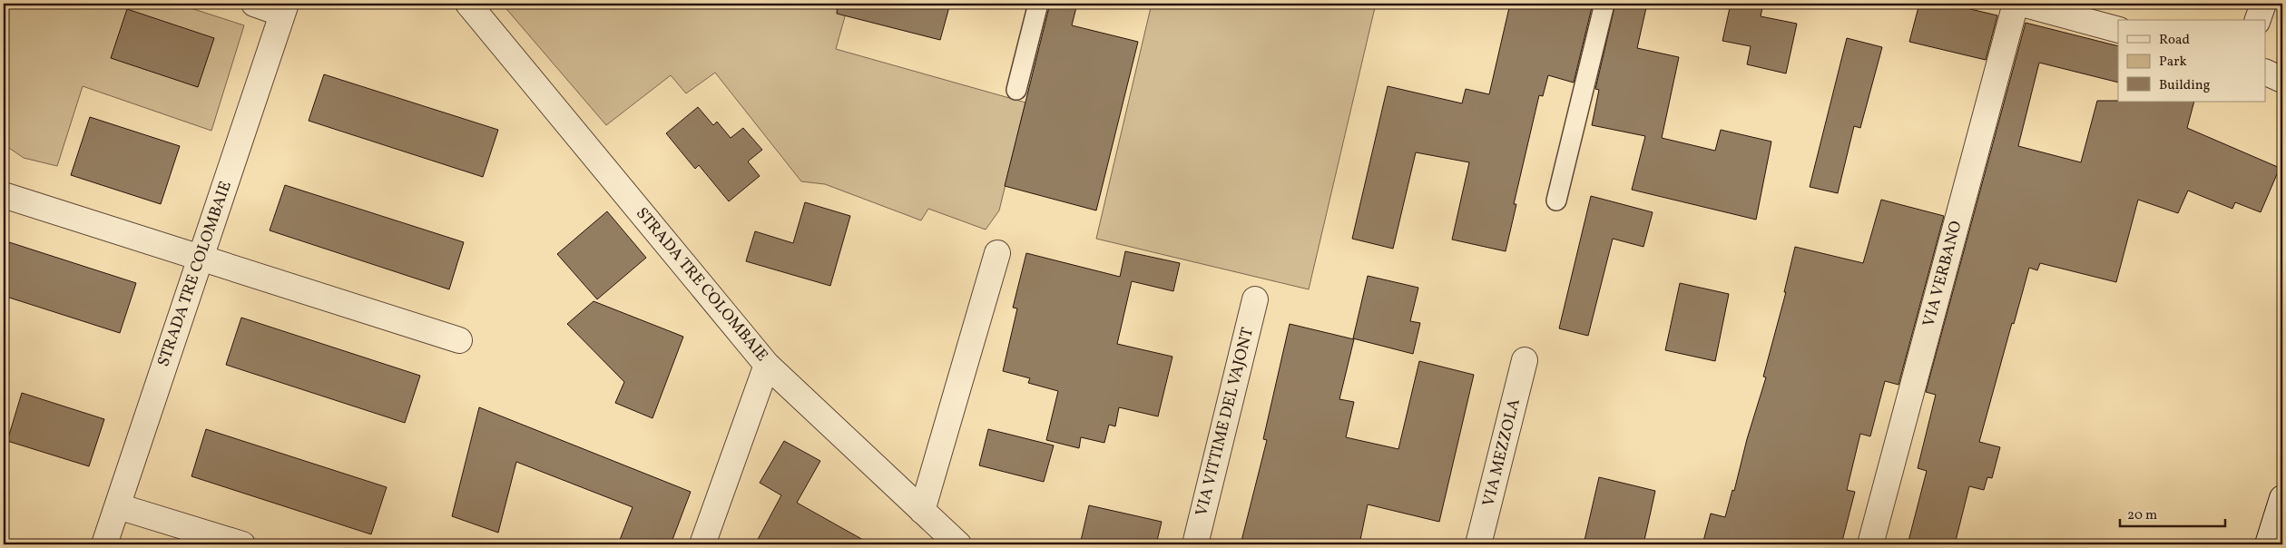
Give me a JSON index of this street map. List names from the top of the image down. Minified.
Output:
{"streets":{"street":["STRADA TRE COLOMBAIE","VIA VERBANO","VIA VITTIME DEL VAJONT","VIA MEZZOLA"]},"legend":["Road","Park","Building"],"scale_bar":"20 m"}
